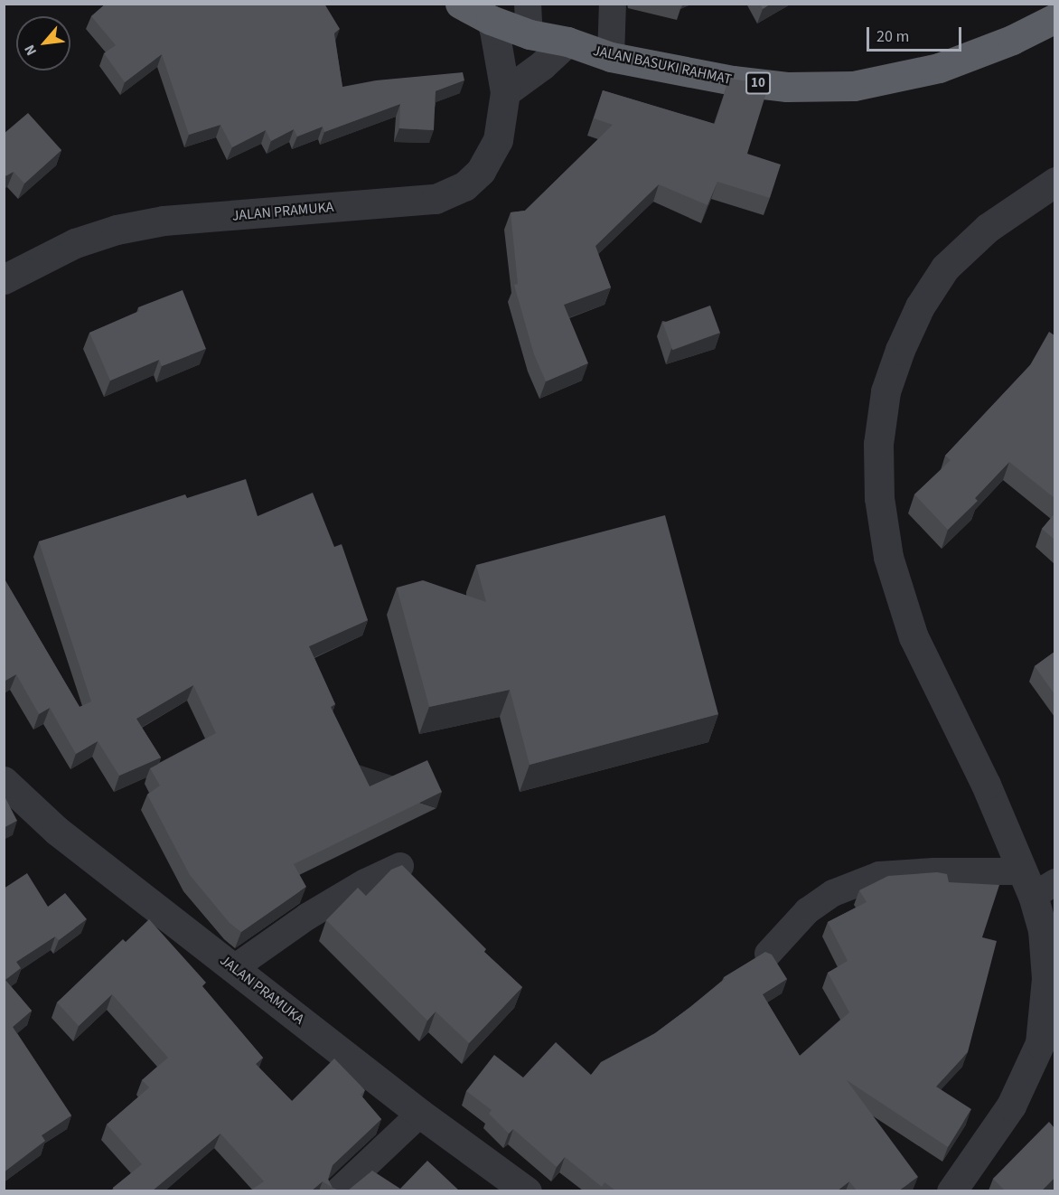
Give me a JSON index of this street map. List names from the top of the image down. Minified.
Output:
{"streets":{"highway":["JALAN BASUKI RAHMAT","10"],"street":["JALAN PRAMUKA"]},"crossings":[["JALAN BASUKI RAHMAT","JALAN PRAMUKA"]],"scale_bar":"20 m","north":"bottom left"}
